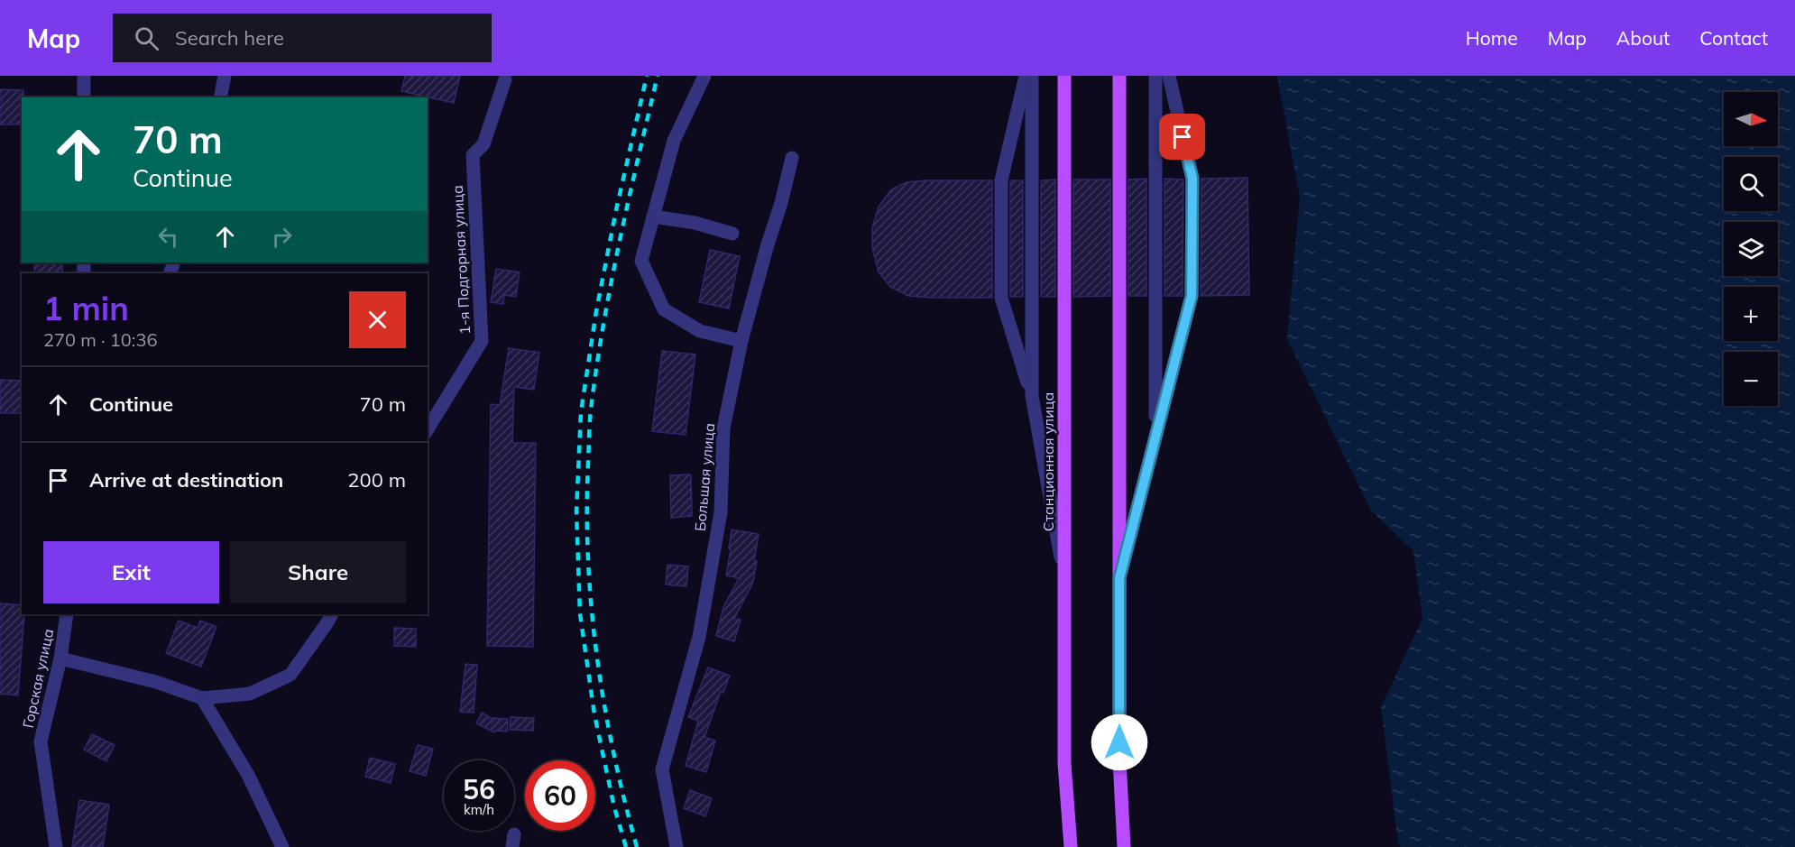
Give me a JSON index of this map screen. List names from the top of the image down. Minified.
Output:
{"streets":{"main road":["Станционная улица"],"street":["1-я Подгорная улица","Большая улица","Горская улица"]},"north":"right","page":{"header":"Map","search":"Search here","nav":["Home","Map","About","Contact"],"map_buttons":["+","−"],"turn":["70 m","Continue"],"heading":["1 min","270 m · 10:36"],"list":[{"name":"Continue","value":"70 m"},{"name":"Arrive at destination","value":"200 m"}],"buttons":["Exit","Share"],"speed":"56 km/h","limit":"60"}}
